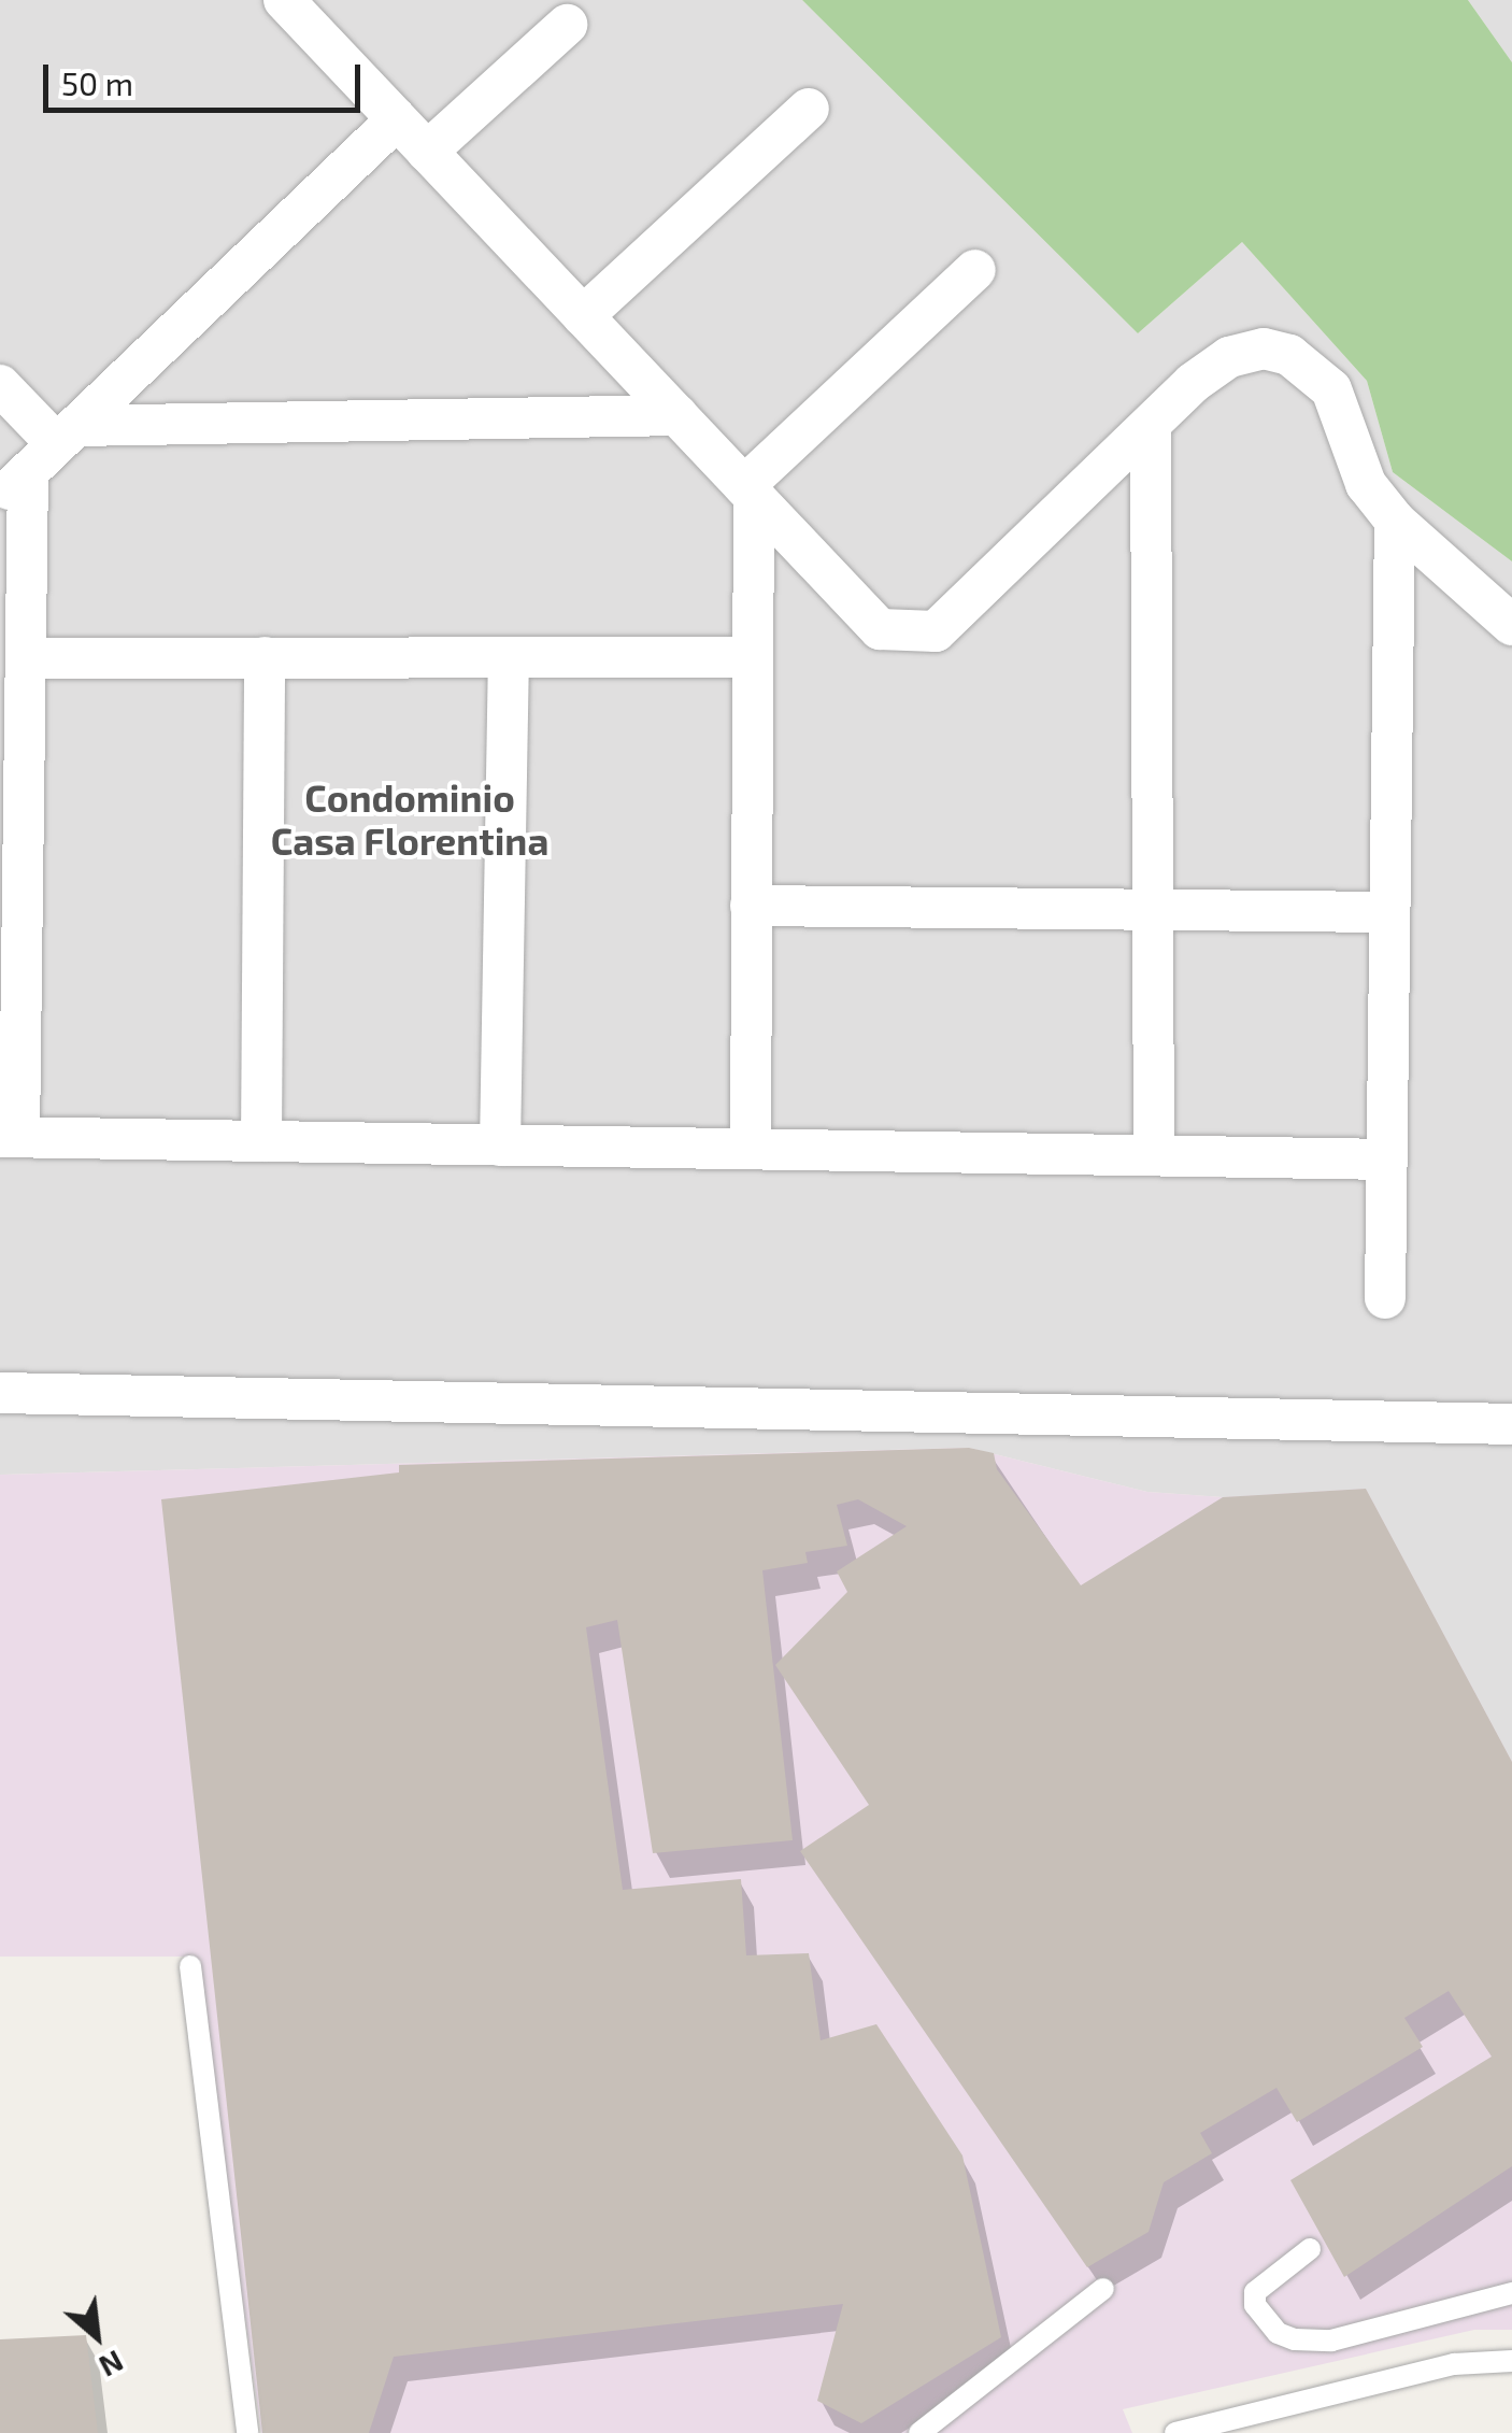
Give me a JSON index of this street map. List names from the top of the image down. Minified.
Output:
{"districts":["Condominio Casa Florentina"],"scale_bar":"50 m","north":"bottom right"}
